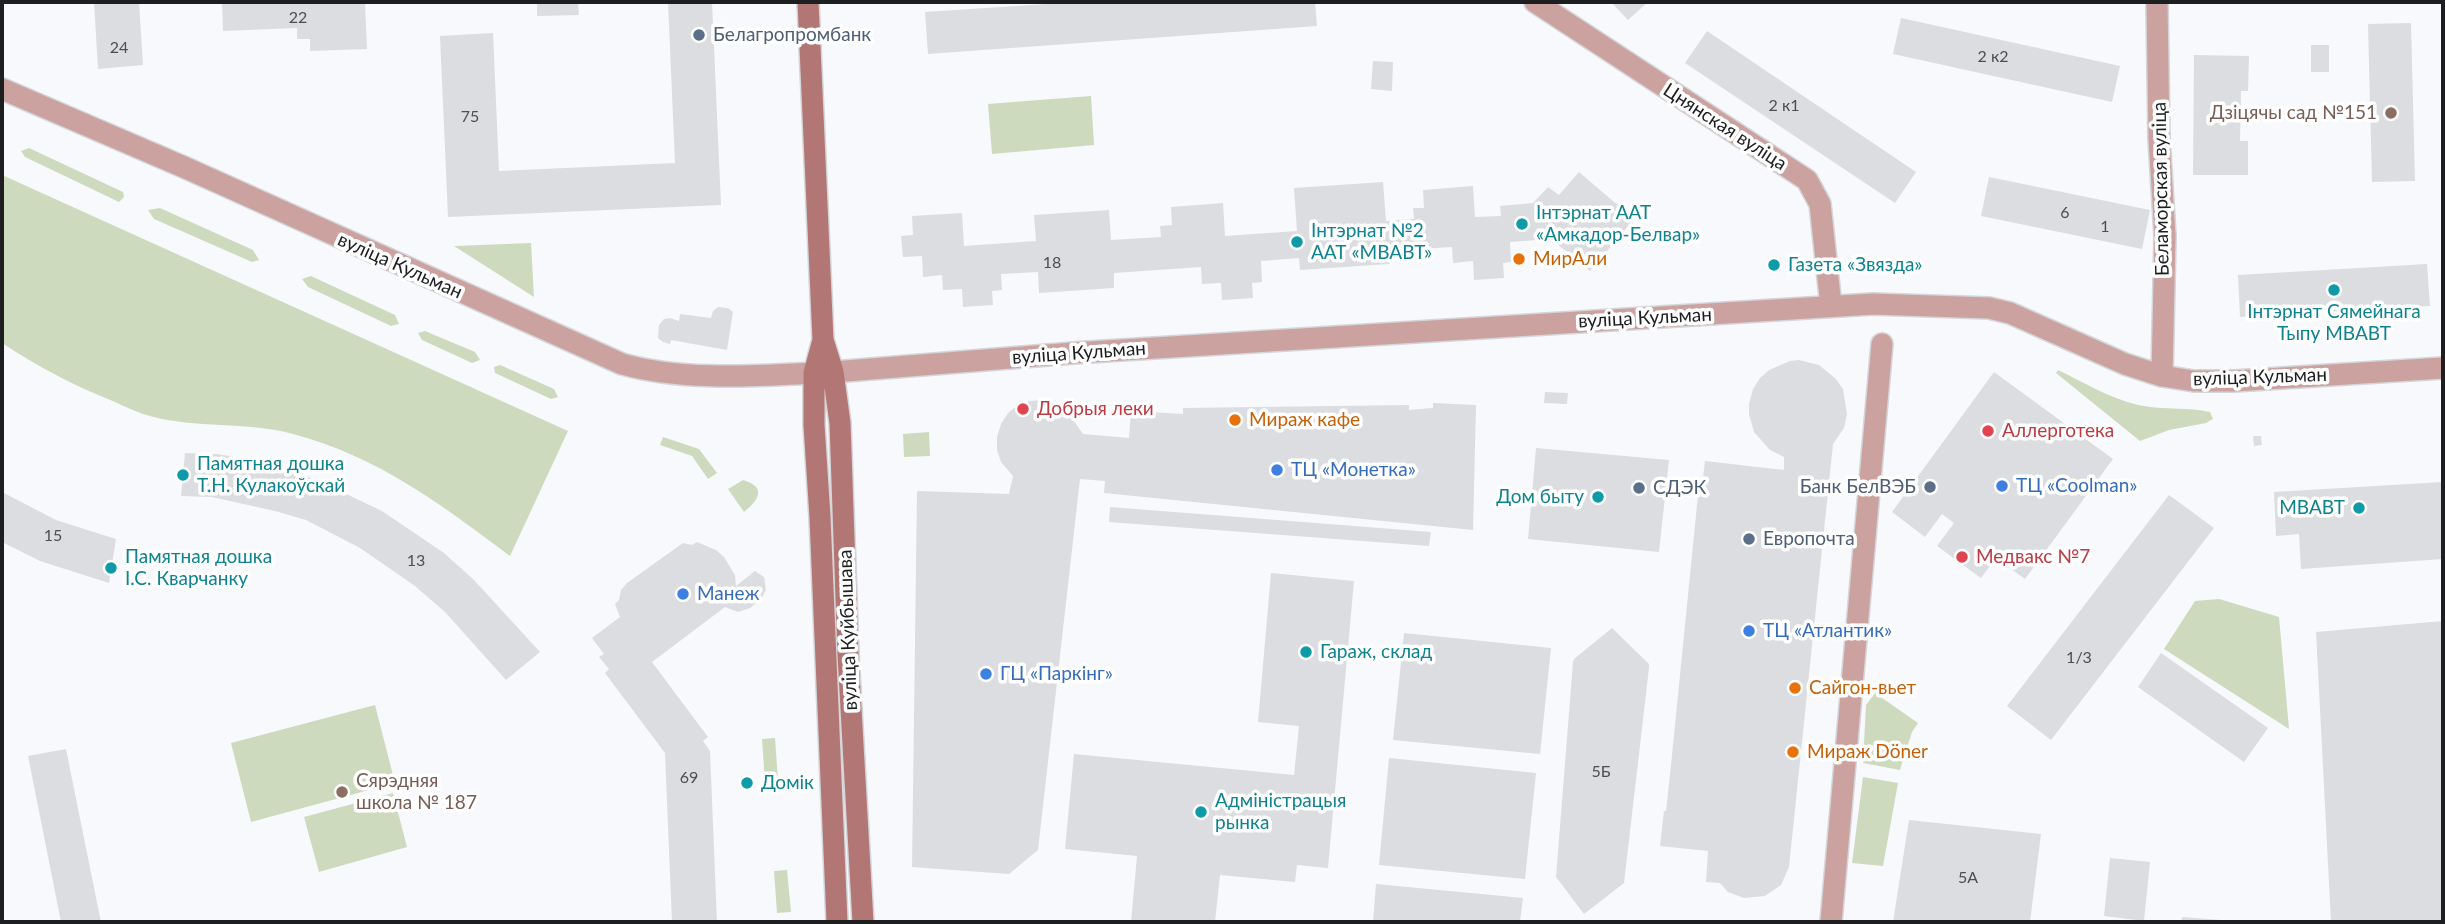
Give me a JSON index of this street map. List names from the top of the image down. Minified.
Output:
{"streets":{"main road":["вуліца Куйбышава"],"street":["Цнянская вуліца","Беламорская вуліца","вуліца Кульман"]},"crossings":[["Цнянская вуліца","вуліца Кульман"],["Беламорская вуліца","вуліца Кульман"],["вуліца Кульман","вуліца Куйбышава"]],"places":["Белагропромбанк","Дзіцячы сад №151","Інтэрнат ААТ «Амкадор-Белвар»","Інтэрнат №2 ААТ «МВАВТ»","МирАли","Газета «Звязда»","Інтэрнат Сямейнага Тыпу МВАВТ","Добрыя леки","Мираж кафе","Аллерготека","ТЦ «Монетка»","Памятная дошка Т.Н. Кулакоўскай","ТЦ «Coolman»","Банк БелВЭБ","СДЭК","Дом быту","МВАВТ","Европочта","Медвакс №7","Памятная дошка І.С. Кварчанку","Манеж","ТЦ «Атлантик»","Гараж, склад","ГЦ «Паркінг»","Сайгон-вьет","Мираж Döner","Домік","Сярэдняя школа № 187","Адміністрацыя рынка"],"house_numbers":["22","24","2 к2","2 к1","75","6","1","18","15","13","1/3","5Б","69","5А"]}
